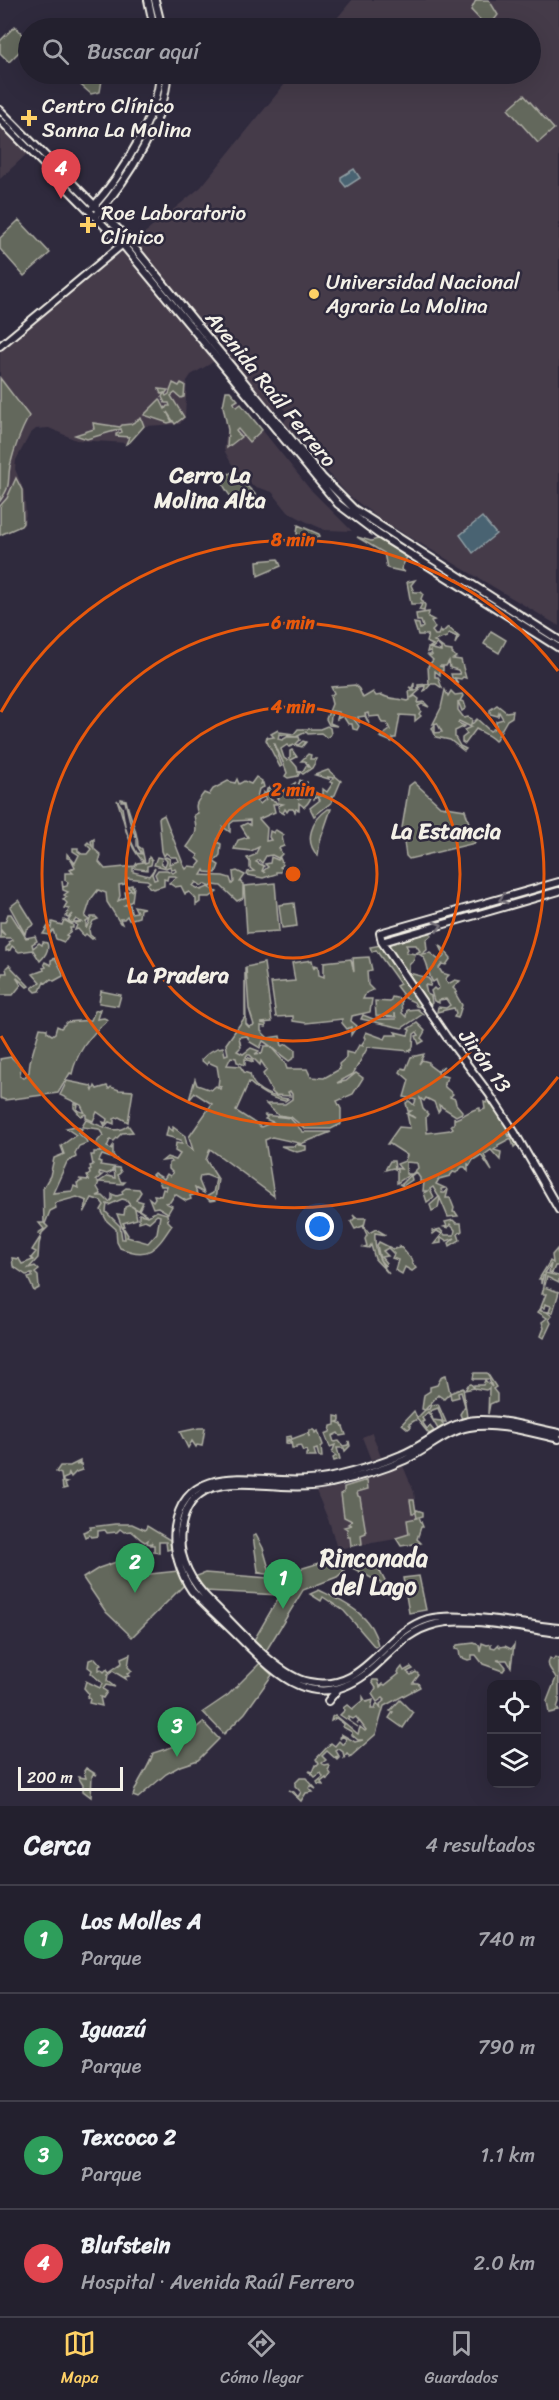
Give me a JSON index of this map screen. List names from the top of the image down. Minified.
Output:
{"streets":{"street":["Avenida Raúl Ferrero","Jirón 13"]},"districts":["Cerro La Molina Alta","La Estancia","La Pradera","Rinconada del Lago"],"places":{"health":["Centro Clínico Sanna La Molina","Roe Laboratorio Clínico"],"other":["Universidad Nacional Agraria La Molina"]},"scale_bar":"200 m","page":{"search":"Buscar aquí","pins":["4","2","1","3"],"scale":"200 m","heading":["Cerca","4 resultados"],"list":[{"mark":"1","name":"Los Molles A","note":"Parque","value":"740 m"},{"mark":"2","name":"Iguazú","note":"Parque","value":"790 m"},{"mark":"3","name":"Texcoco 2","note":"Parque","value":"1.1 km"},{"mark":"4","name":"Blufstein","note":"Hospital · Avenida Raúl Ferrero","value":"2.0 km"}],"nav":["Mapa","Cómo llegar","Guardados"]},"rings":["8 min","6 min","4 min","2 min"]}
